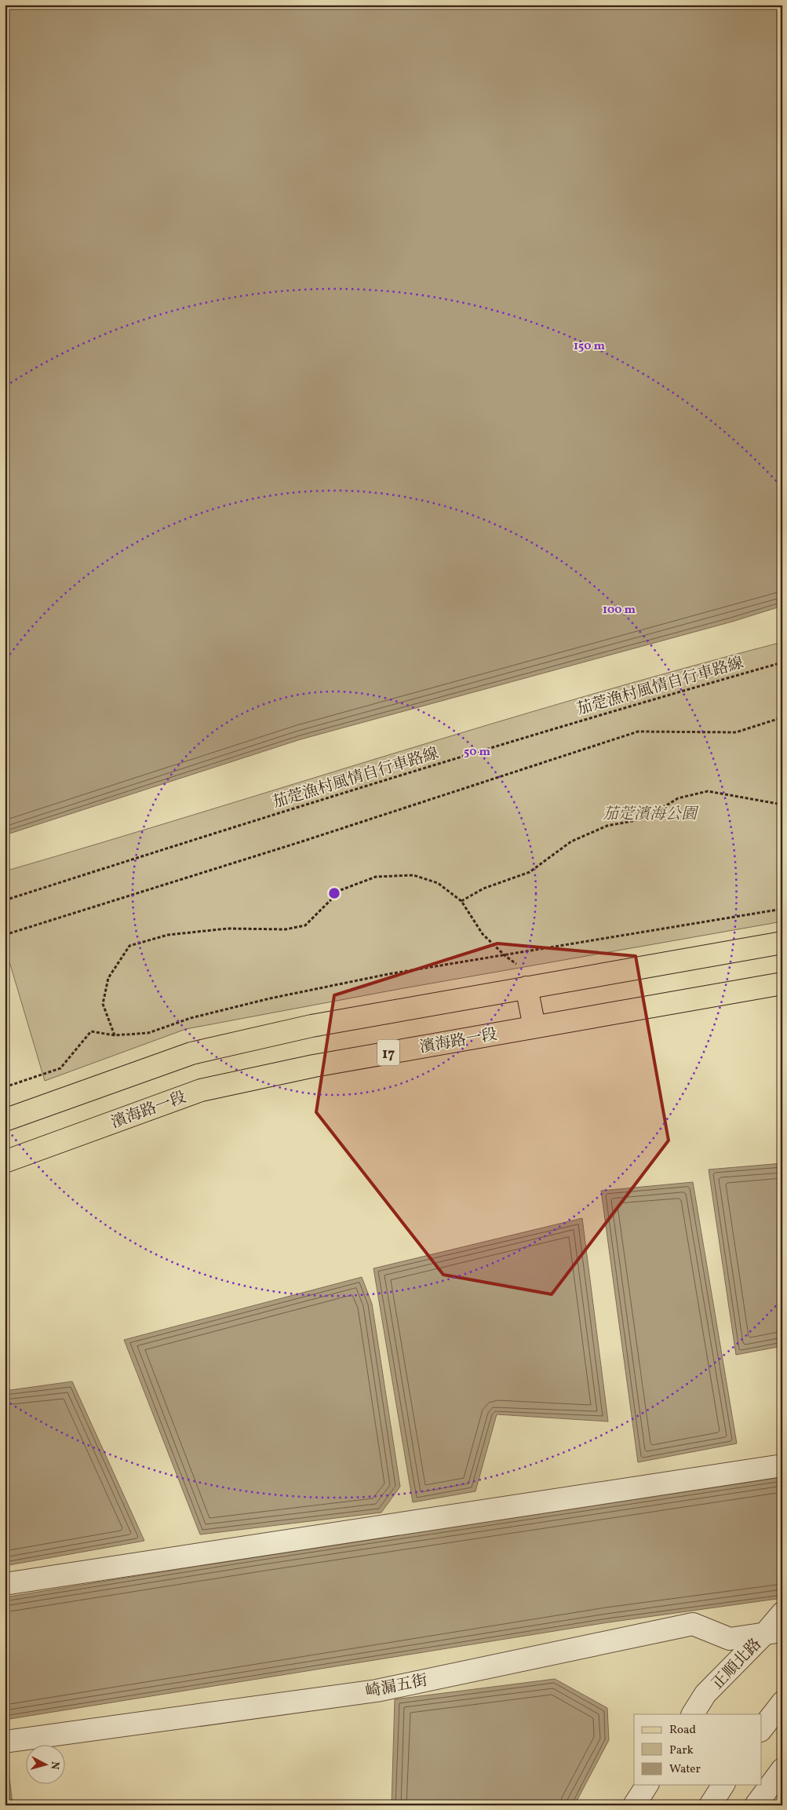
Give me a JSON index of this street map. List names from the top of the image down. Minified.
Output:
{"streets":{"main road":["濱海路一段","17"],"street":["正順北路","崎漏五街"],"path":["茄萣漁村風情自行車路線"]},"crossings":[["正順北路","崎漏五街"]],"parks":["茄萣濱海公園"],"legend":["Road","Park","Water"],"north":"right","rings":["150 m","100 m","50 m"]}
